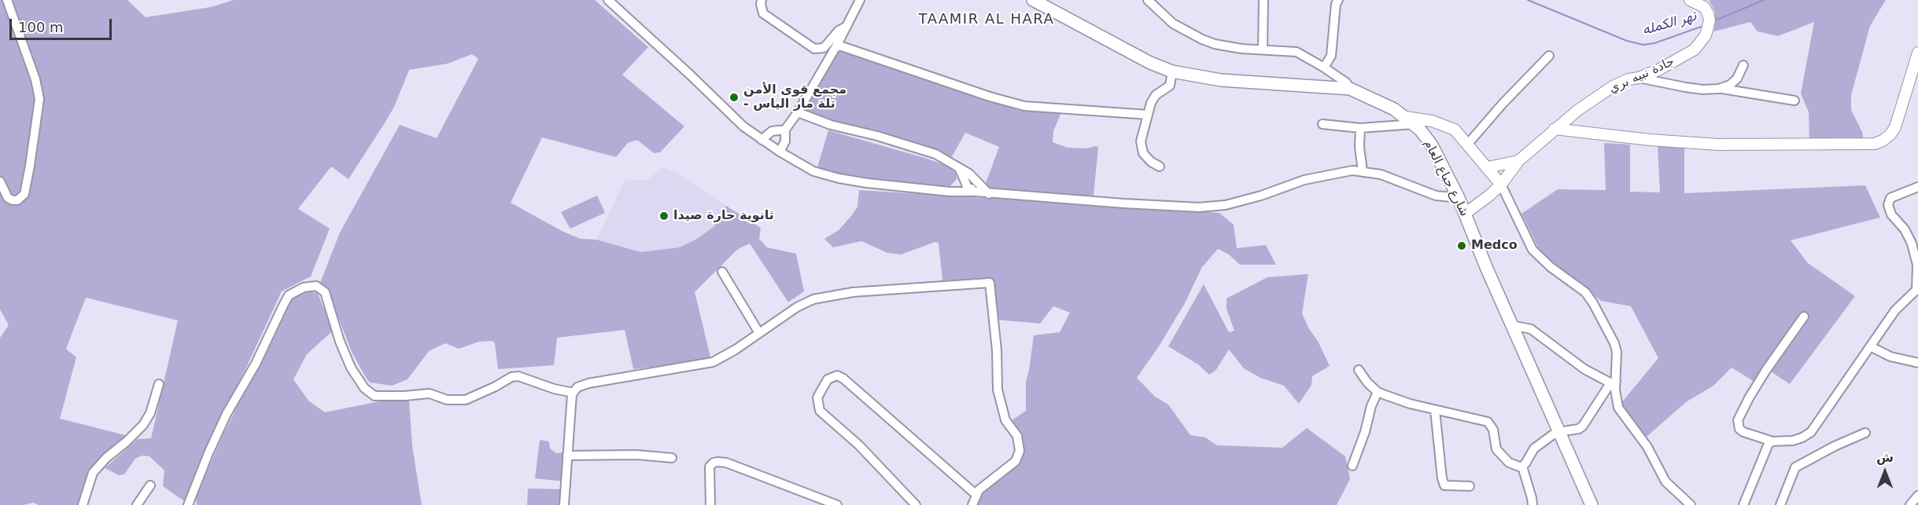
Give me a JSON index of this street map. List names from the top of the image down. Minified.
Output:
{"streets":{"main road":["شارع جباع العام"],"street":["جادة نبيه بري"]},"crossings":[["جادة نبيه بري","شارع جباع العام"]],"districts":["TAAMIR AL HARA"],"water":["نهر الكمله"],"places":["مجمع قوى الأمن - تلة مار الياس","ثانوية حارة صيدا","Medco"],"scale_bar":"100 m","north":"top"}
